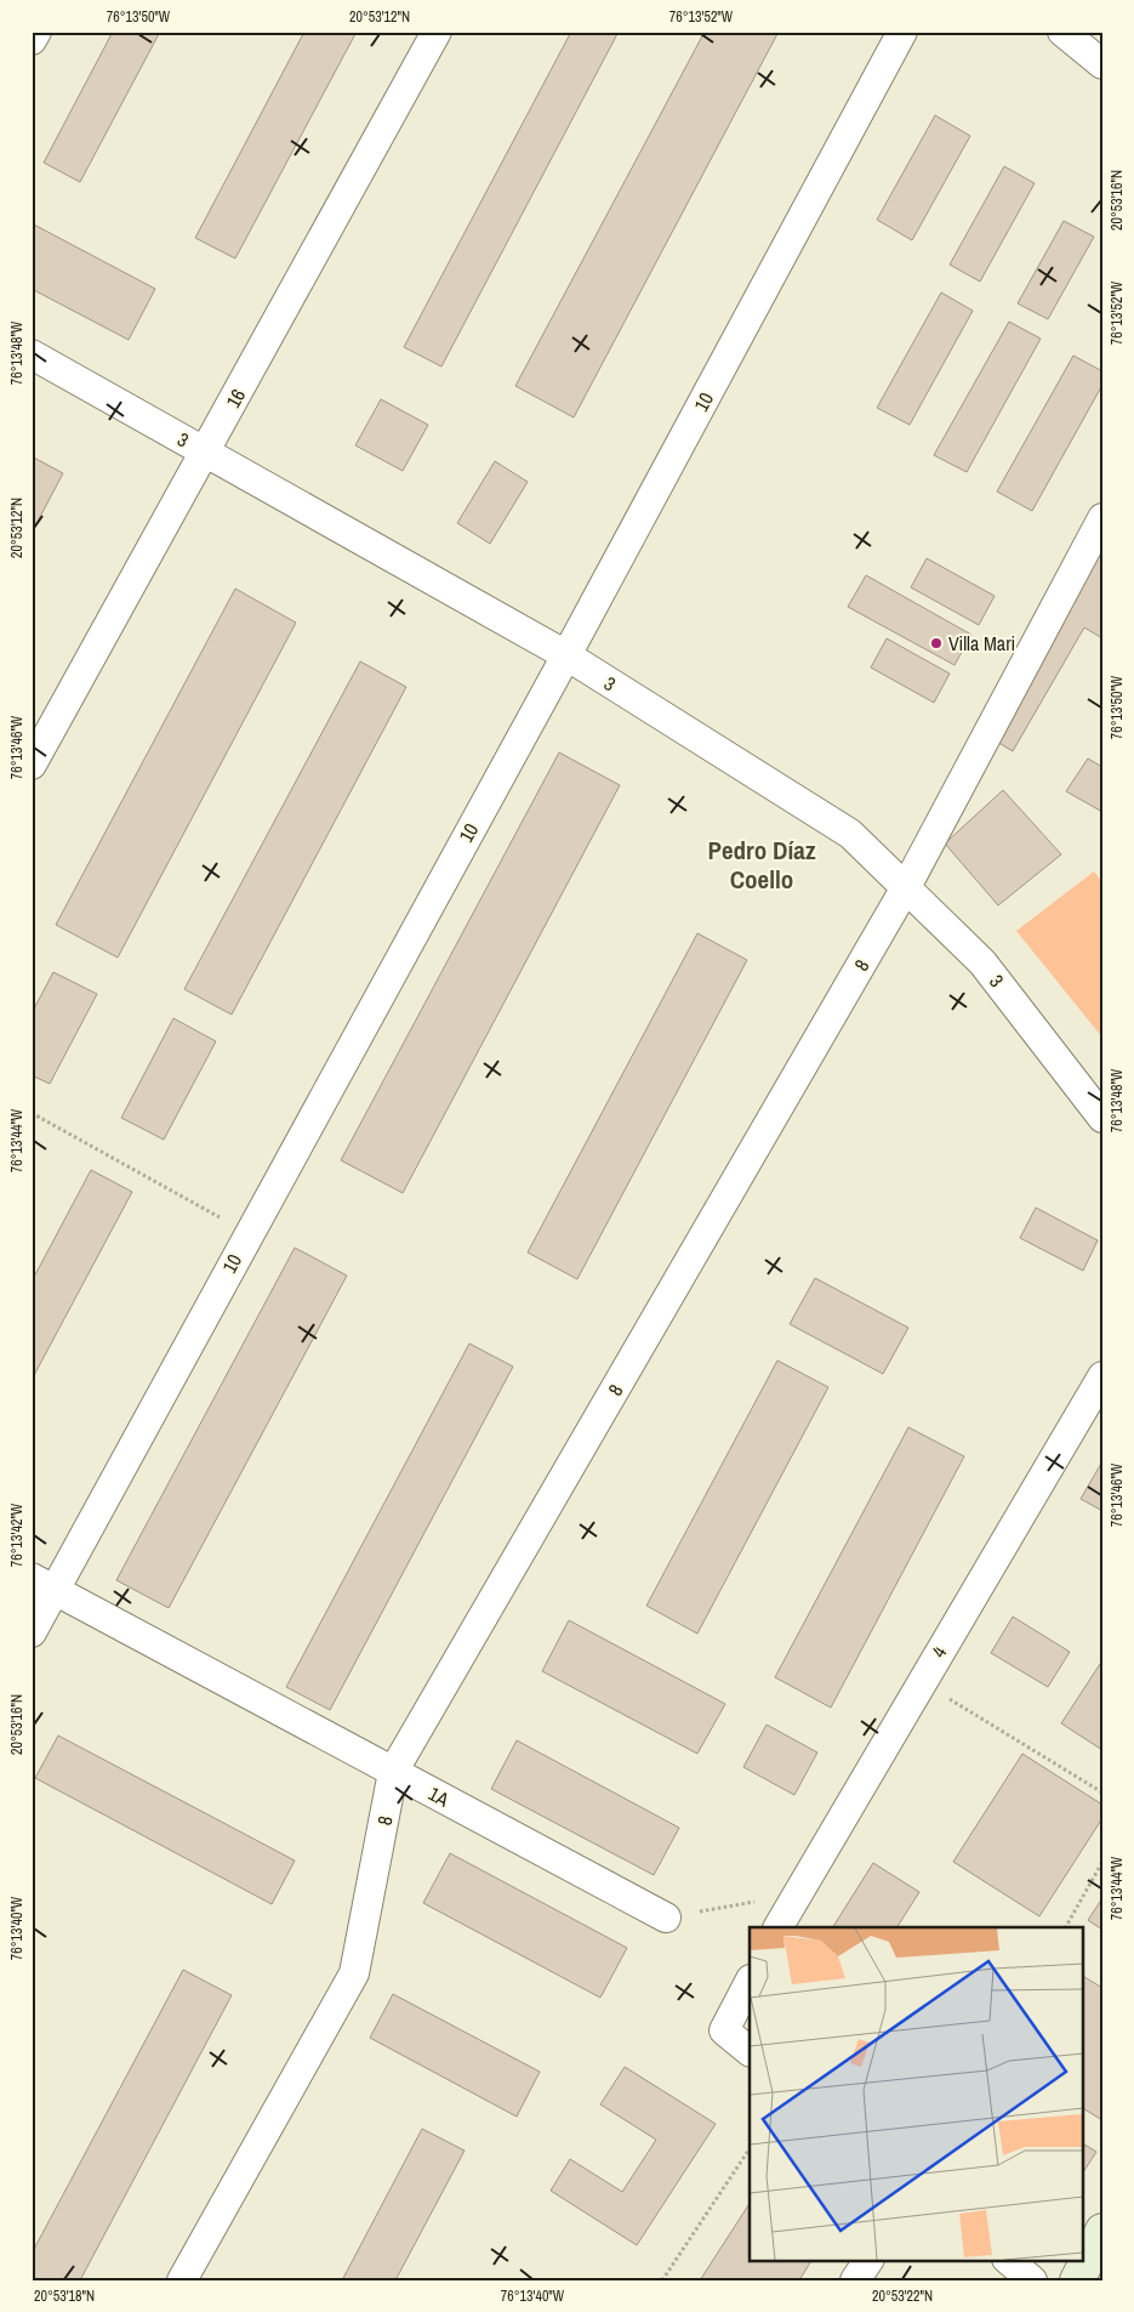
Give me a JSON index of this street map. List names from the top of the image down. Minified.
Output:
{"streets":{"street":["16","10","3","8","4","1A"]},"crossings":[["16","3"],["10","3"],["10","1A"],["3","8"],["8","1A"]],"districts":["Pedro Díaz Coello"],"places":["Villa Mari"],"coordinates":["76°13'50\"W","20°53'12\"N","76°13'52\"W","20°53'16\"N","76°13'48\"W","76°13'46\"W","76°13'44\"W","76°13'42\"W","76°13'40\"W","20°53'18\"N","20°53'22\"N"]}
